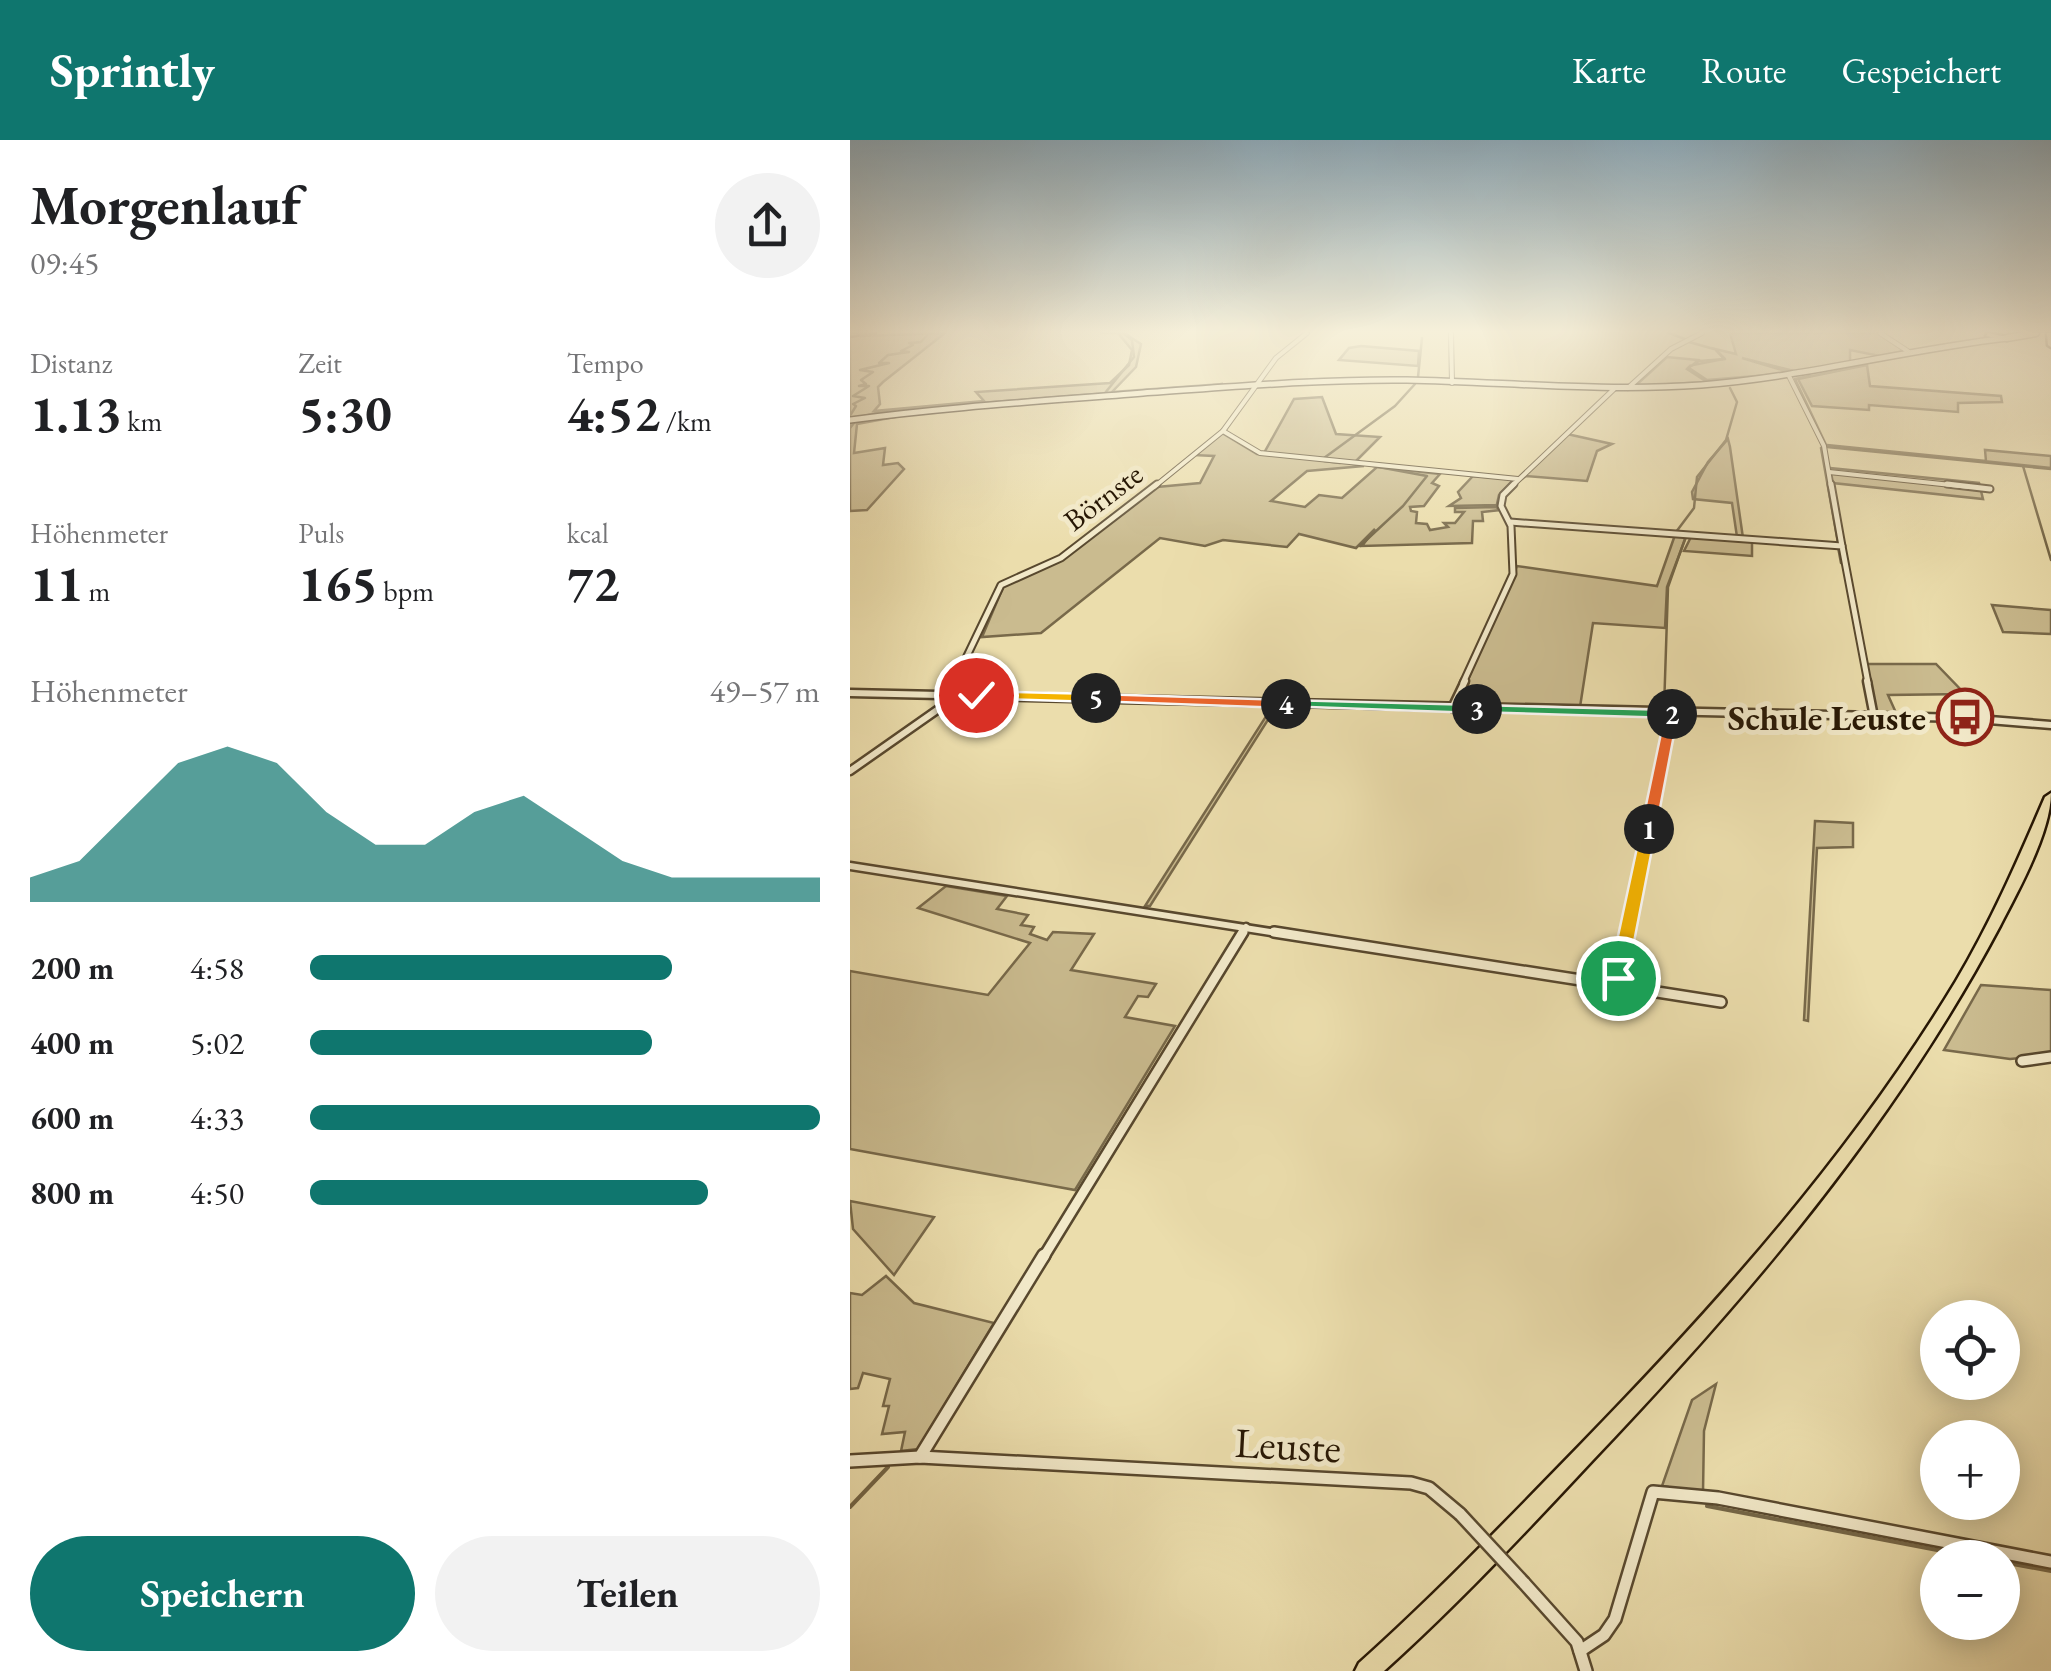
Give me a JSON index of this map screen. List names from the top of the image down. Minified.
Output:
{"streets":{"street":["Börnste","Leuste"]},"places":{"bus stop":["Schule Leuste"]},"page":{"header":"Sprintly","nav":["Karte","Route","Gespeichert"],"heading":["Morgenlauf","09:45"],"stats":[["Distanz","1.13 km"],["Zeit","5:30"],["Tempo","4:52 /km"],["Höhenmeter","11 m"],["Puls","165 bpm"],["kcal","72"]],"chart":["Höhenmeter","49–57 m"],"pins":["5","4","3","2","1"],"list":[{"name":"200 m","note":"4:58"},{"name":"400 m","note":"5:02"},{"name":"600 m","note":"4:33"},{"name":"800 m","note":"4:50"}],"map_buttons":["+","−"],"buttons":["Speichern","Teilen"]}}
